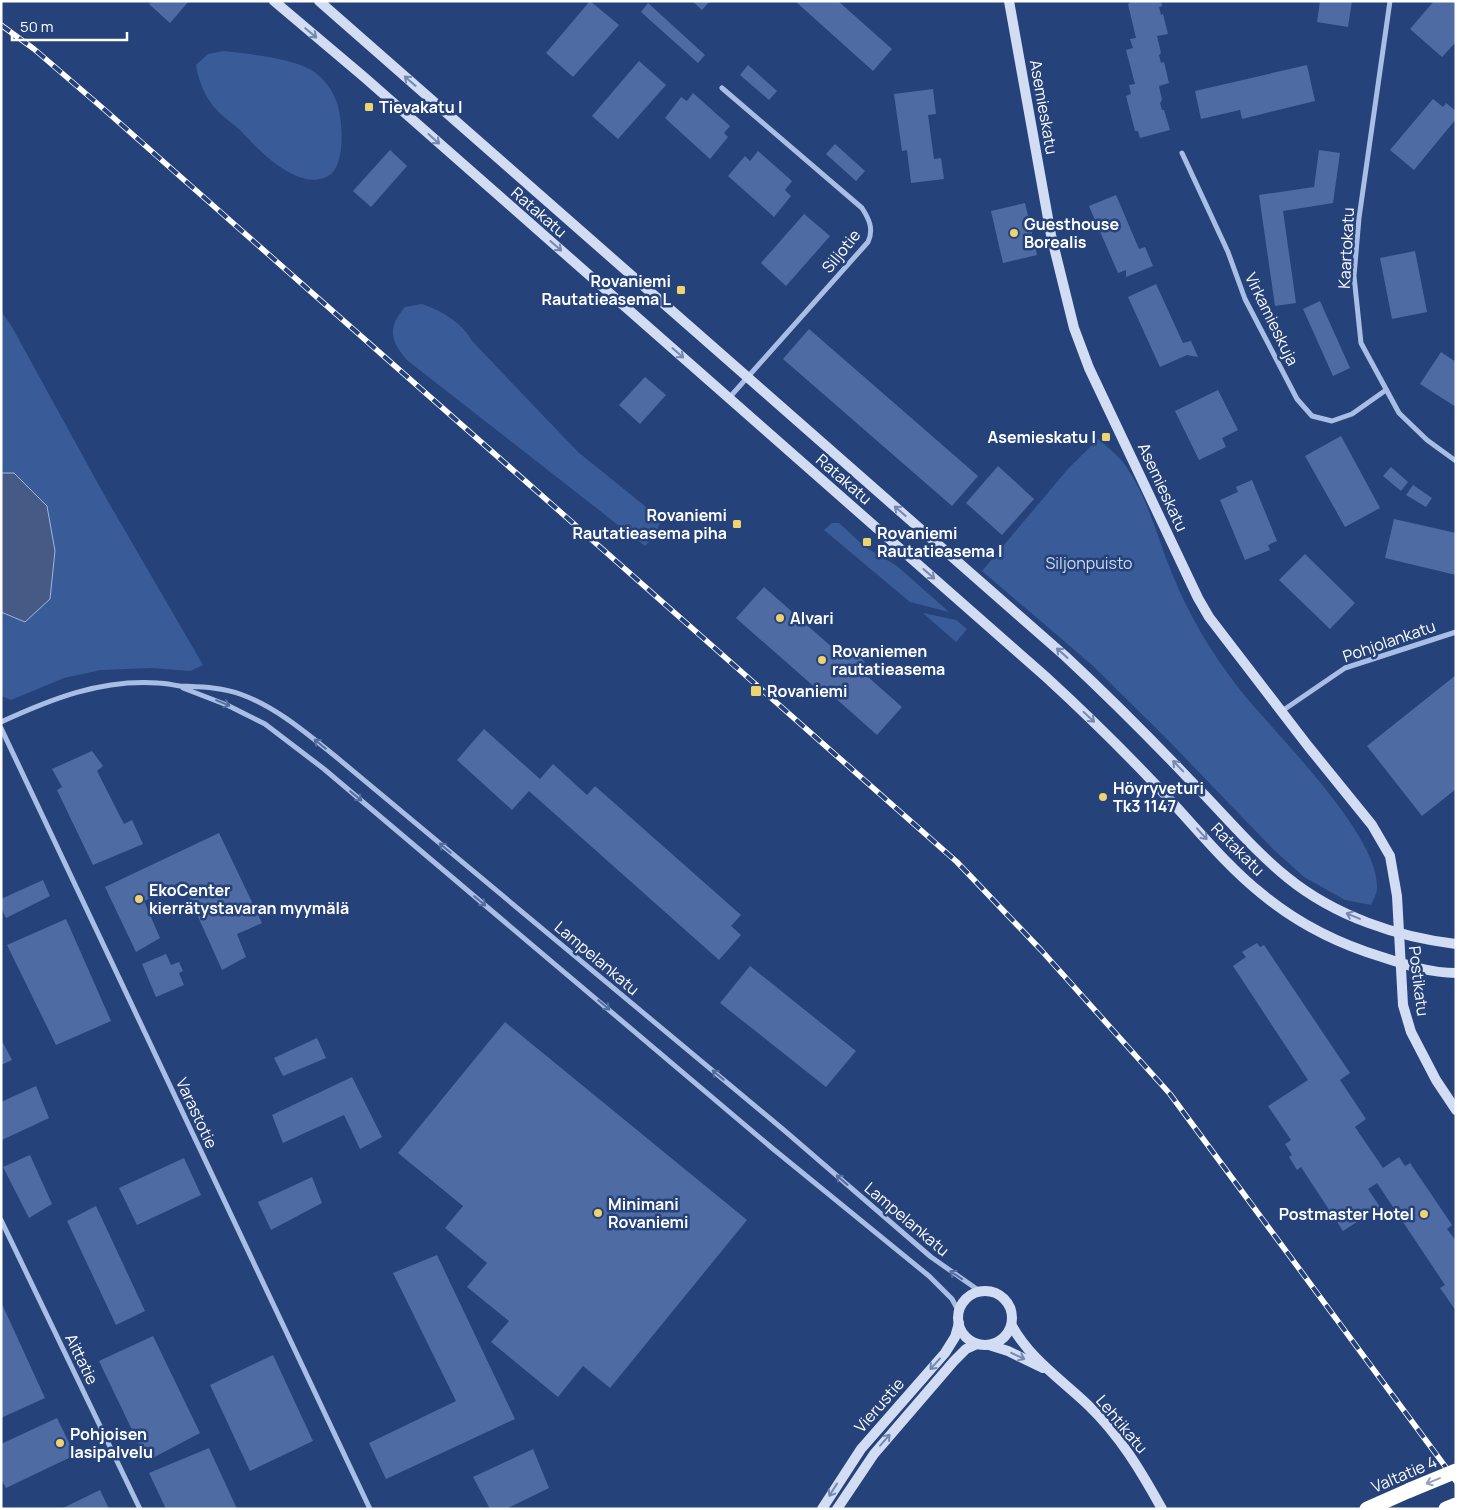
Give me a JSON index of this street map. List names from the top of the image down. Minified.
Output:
{"streets":{"highway":["Valtatie 4"],"main road":["Asemieskatu","Ratakatu","Postikatu","Vierustie","Lehtikatu"],"street":["Kaartokatu","Siljotie","Virkamieskuja","Pohjolankatu","Lampelankatu","Varastotie","Aittatie"]},"crossings":[["Asemieskatu","Ratakatu"],["Asemieskatu","Pohjolankatu"],["Asemieskatu","Postikatu"],["Ratakatu","Siljotie"],["Ratakatu","Postikatu"],["Kaartokatu","Virkamieskuja"],["Lampelankatu","Vierustie"],["Lampelankatu","Lehtikatu"],["Vierustie","Lehtikatu"]],"one_way":["Valtatie 4"],"parks":["Siljonpuisto"],"places":{"transit":["Tievakatu I","Rovaniemi Rautatieasema L","Asemieskatu I","Rovaniemi Rautatieasema piha","Rovaniemi Rautatieasema I","Rovaniemi"],"other":["Guesthouse Borealis","Alvari","Rovaniemen rautatieasema","Höyryveturi Tk3 1147","EkoCenter kierrätystavaran myymälä","Minimani Rovaniemi","Postmaster Hotel","Pohjoisen lasipalvelu"]},"scale_bar":"50 m"}
